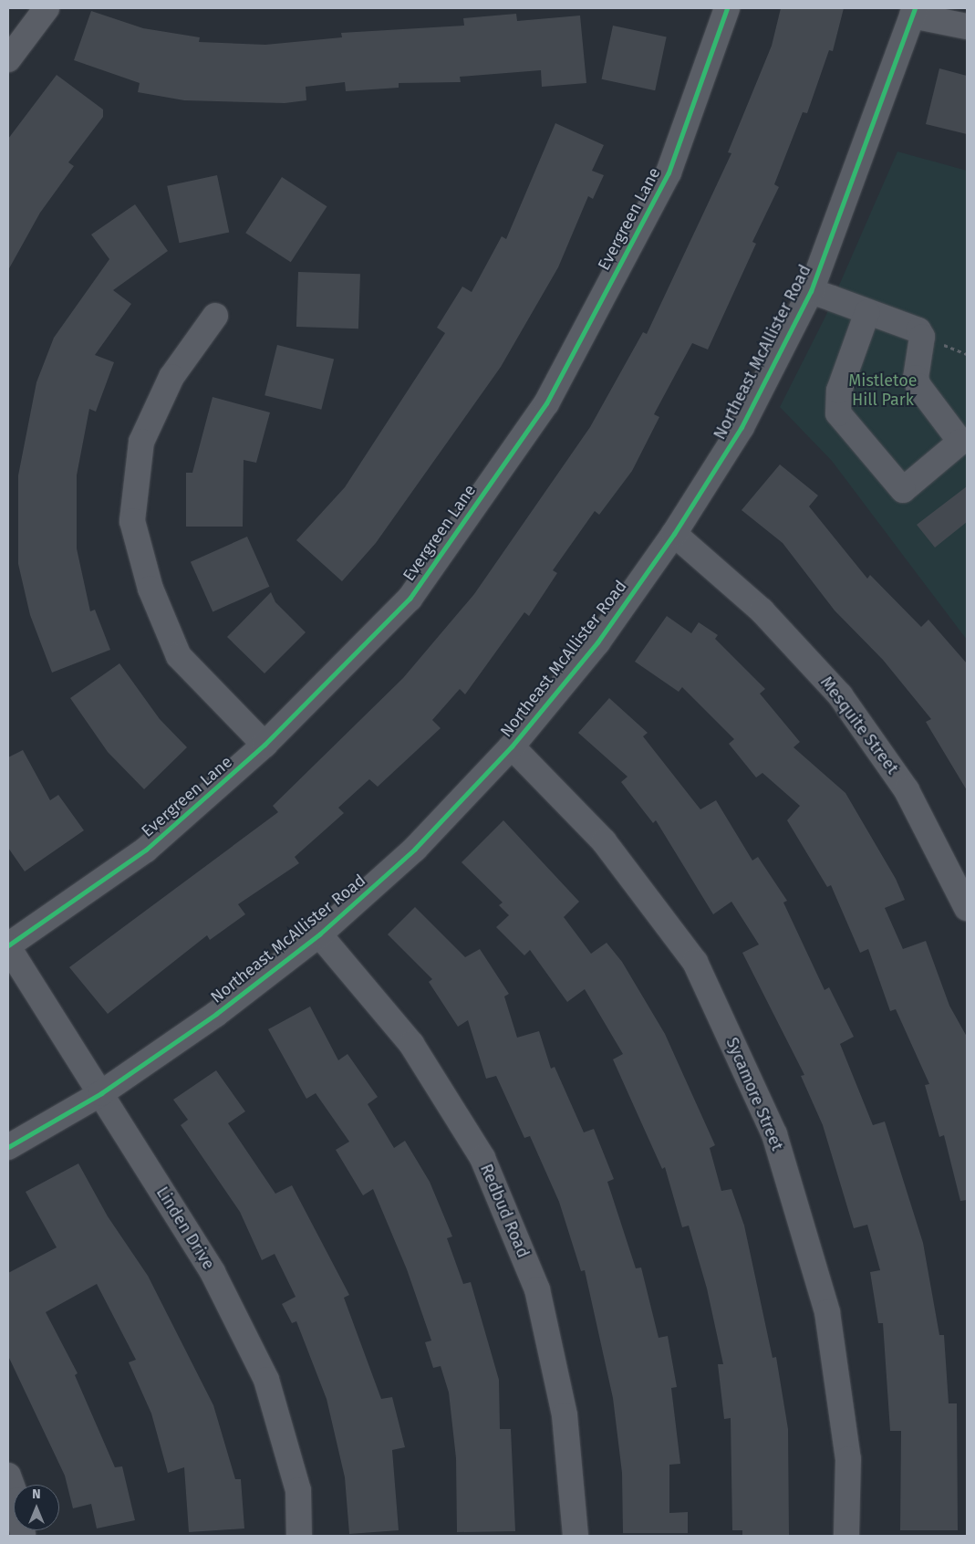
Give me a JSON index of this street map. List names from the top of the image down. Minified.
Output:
{"streets":{"street":["Evergreen Lane","Northeast McAllister Road","Mesquite Street","Sycamore Street","Redbud Road","Linden Drive"]},"crossings":[["Evergreen Lane","Linden Drive"],["Northeast McAllister Road","Mesquite Street"],["Northeast McAllister Road","Sycamore Street"],["Northeast McAllister Road","Redbud Road"],["Northeast McAllister Road","Linden Drive"]],"parks":["Mistletoe Hill Park"],"north":"top"}
